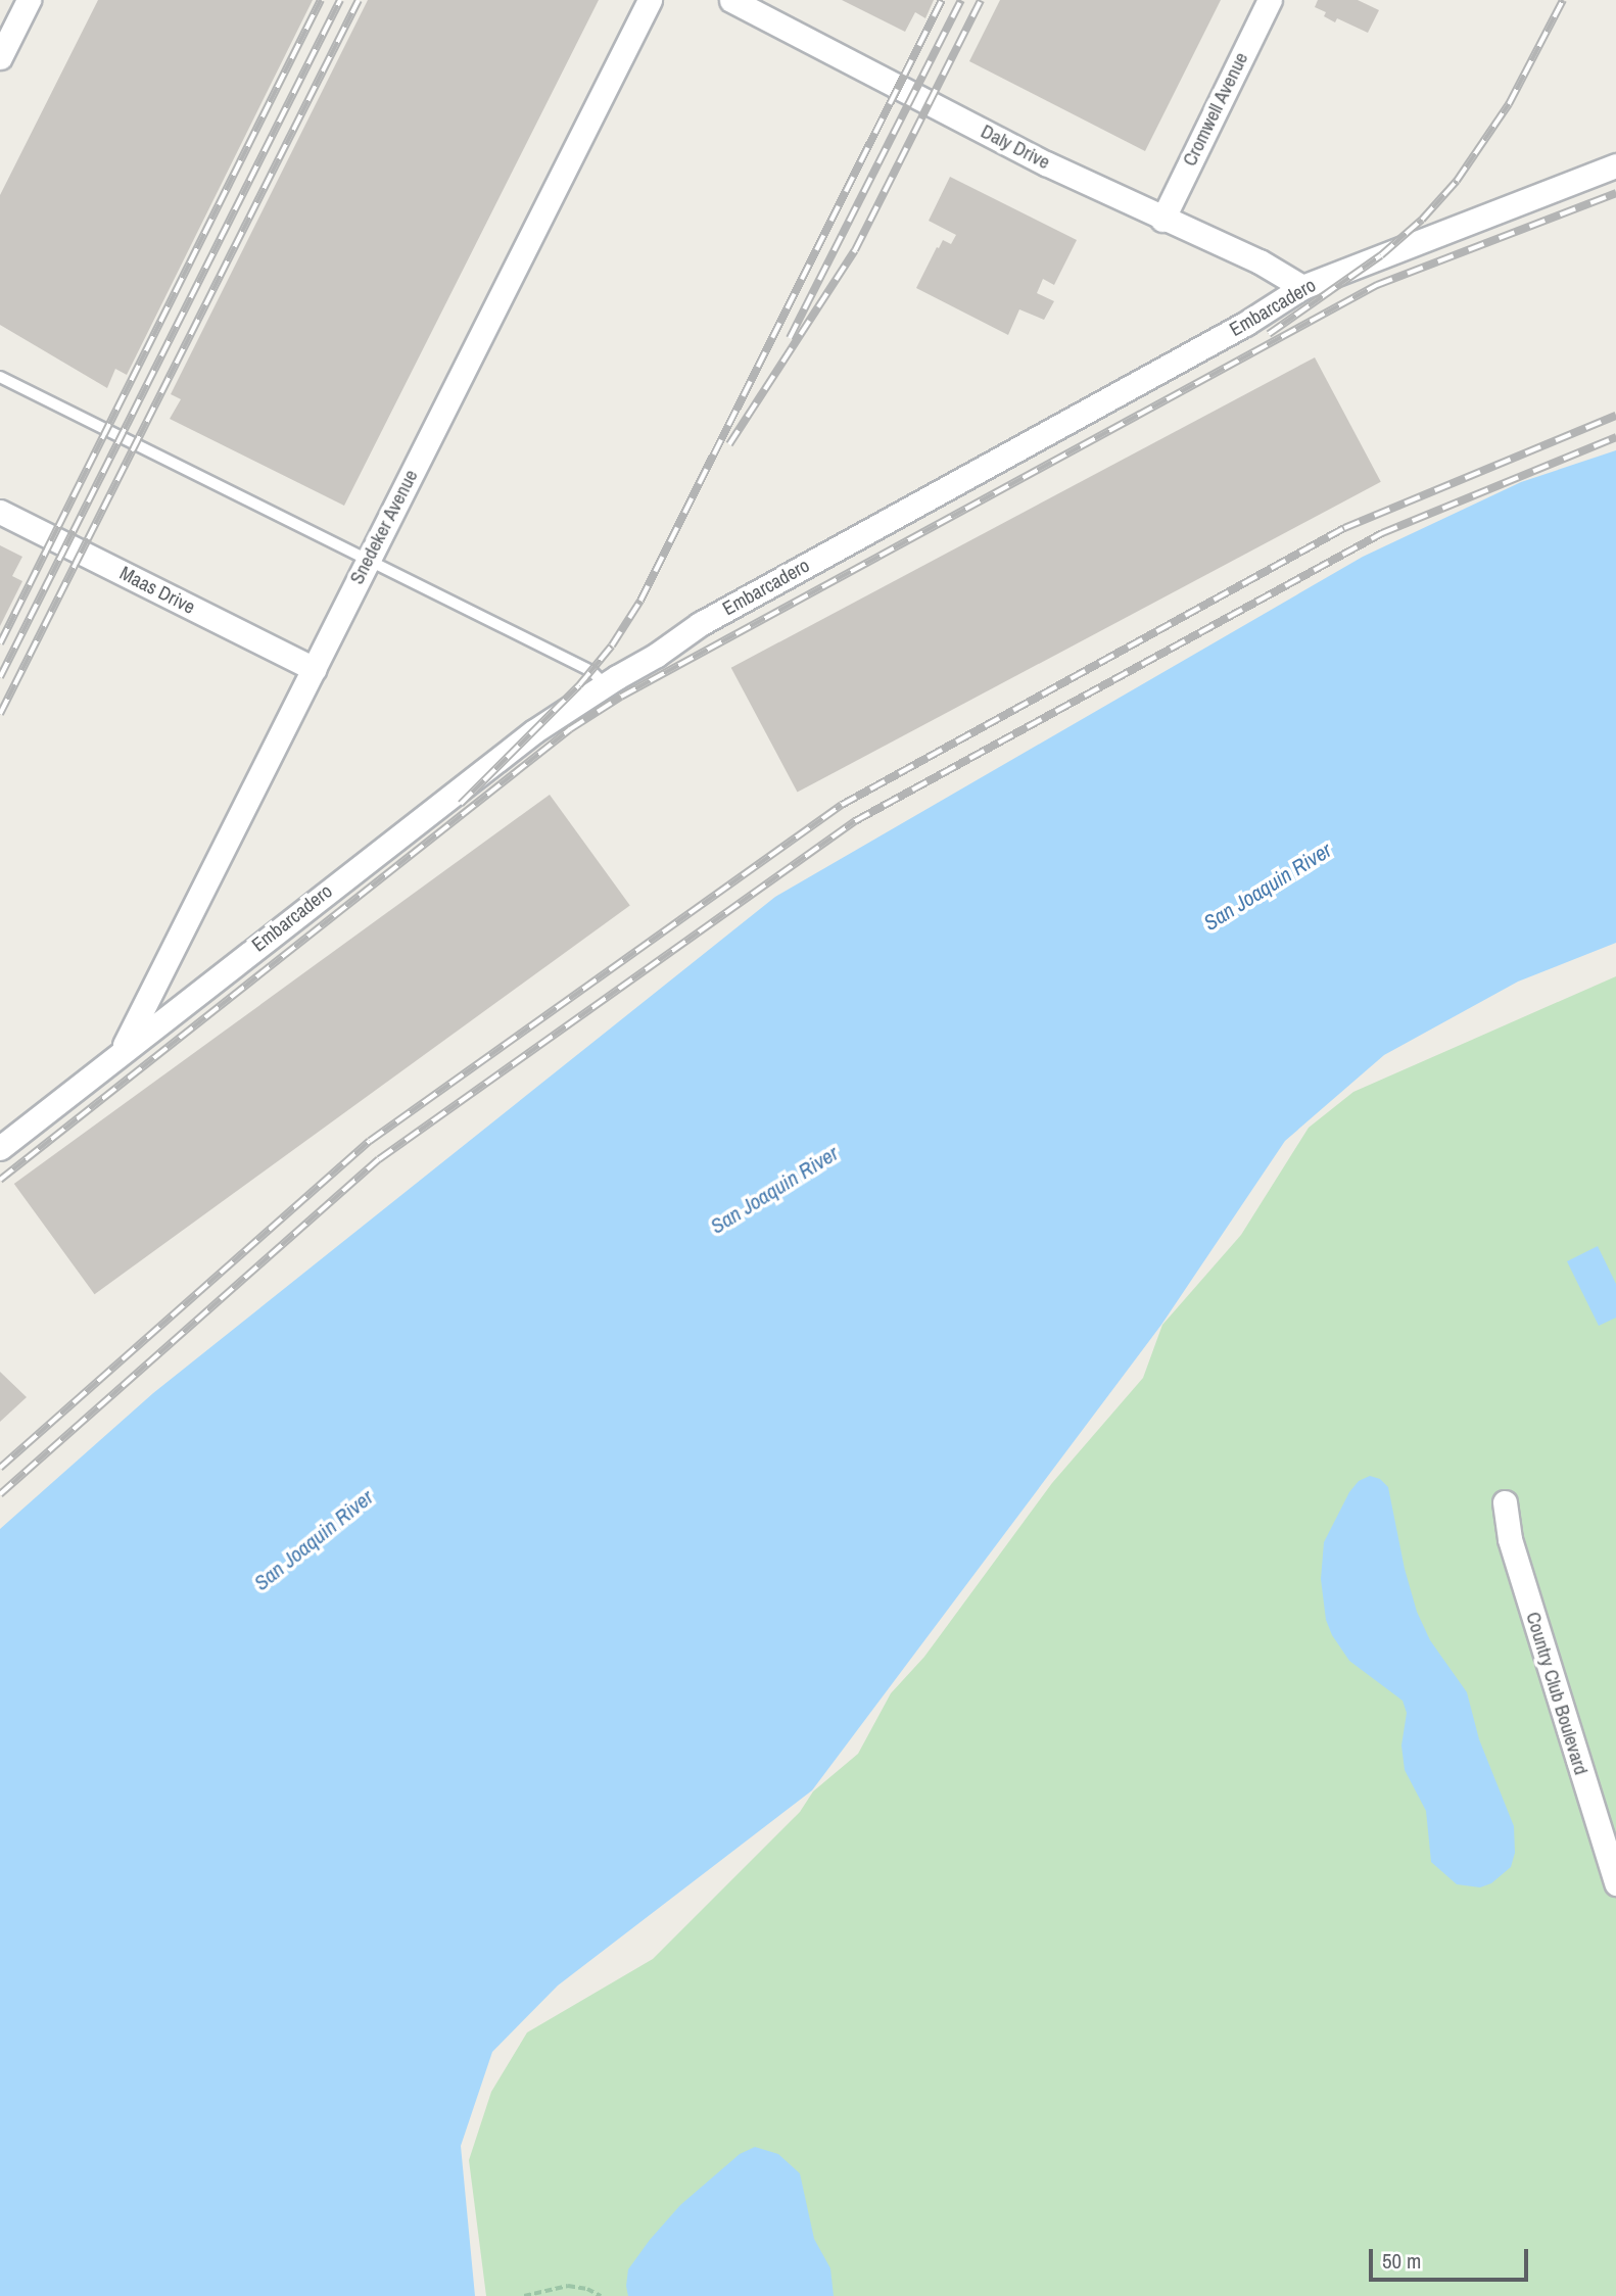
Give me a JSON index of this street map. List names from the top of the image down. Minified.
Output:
{"streets":{"street":["Cromwell Avenue","Daly Drive","Embarcadero","Snedeker Avenue","Maas Drive","Country Club Boulevard"]},"crossings":[["Cromwell Avenue","Daly Drive"],["Daly Drive","Embarcadero"],["Embarcadero","Snedeker Avenue"],["Snedeker Avenue","Maas Drive"]],"water":["San Joaquin River"],"scale_bar":"50 m"}
